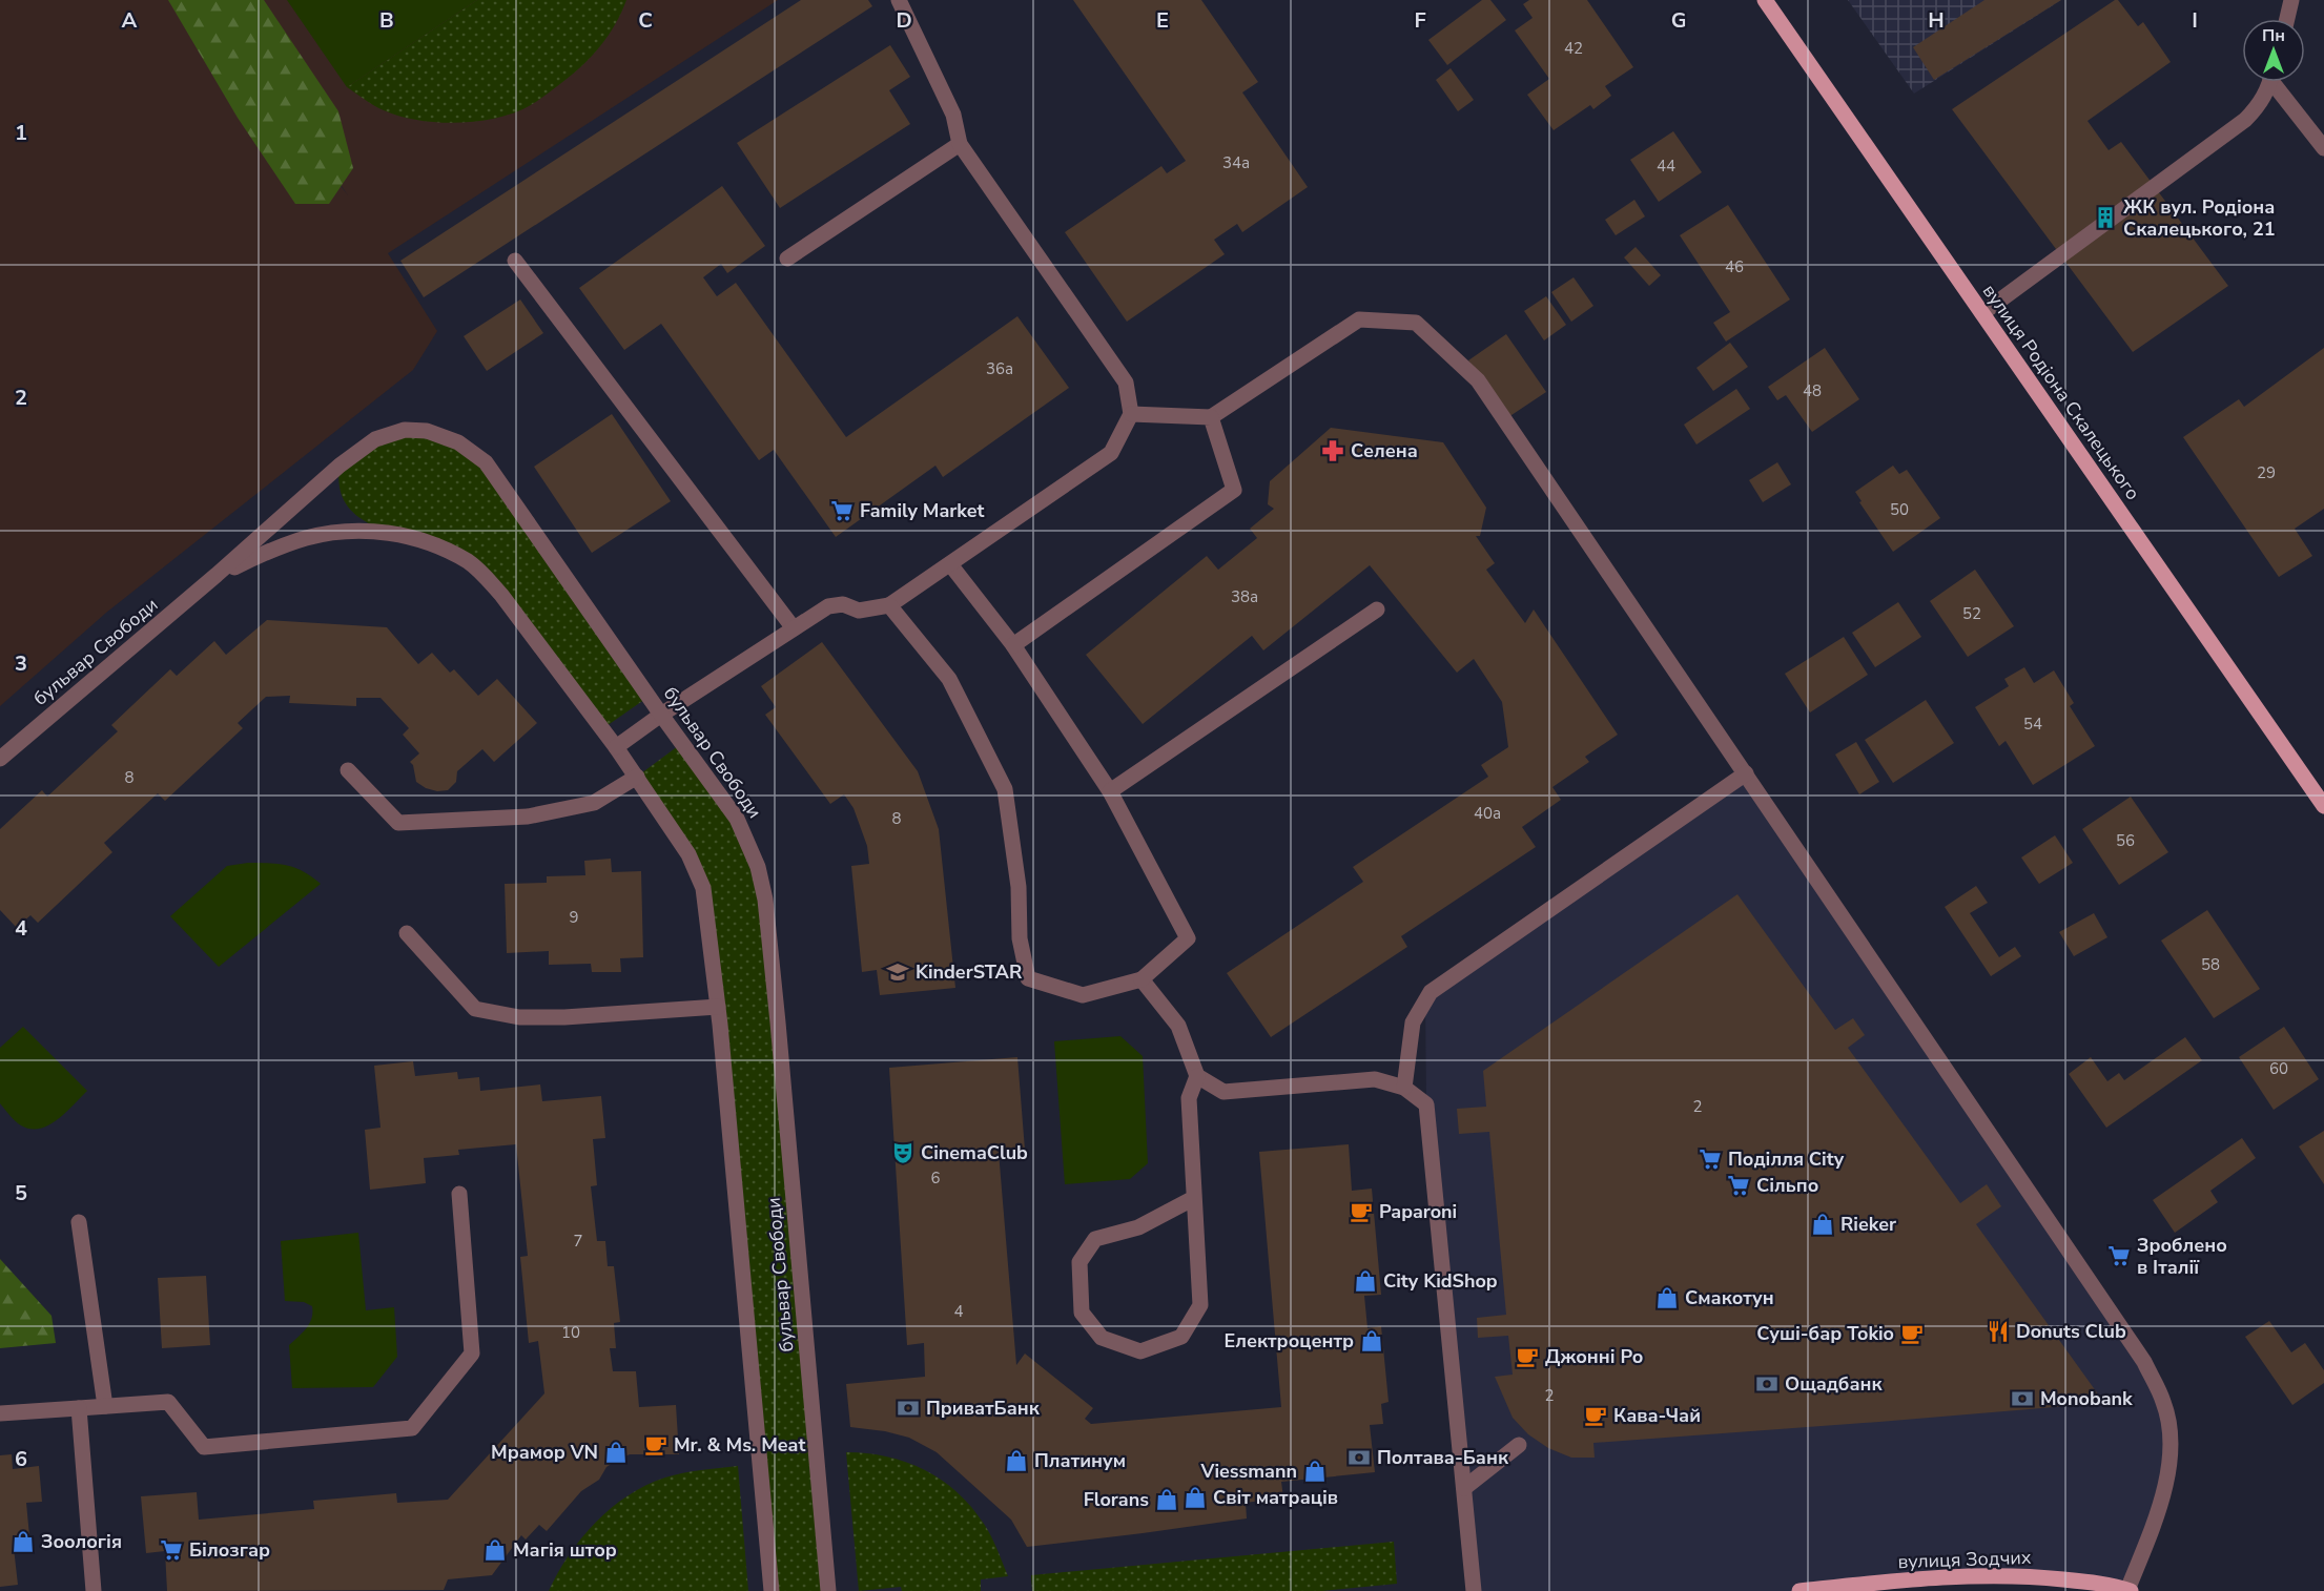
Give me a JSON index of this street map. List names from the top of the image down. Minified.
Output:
{"streets":{"main road":["вулиця Родіона Скалецького","вулиця Зодчих"],"street":["бульвар Свободи"]},"places":{"building":["ЖК вул. Родіона Скалецького, 21"],"pharmacy":["Селена"],"supermarket":["Family Market","Поділля City","Сільпо","Зроблено в Італії","Білозгар"],"school or university":["KinderSTAR"],"theatre":["CinemaClub"],"cafe":["Paparoni","Суші-бар Tokio","Джонні Ро","Кава-Чай","Mr. & Ms. Meat"],"shop":["Rieker","City KidShop","Смакотун","Електроцентр","Мрамор VN","Платинум","Viessmann","Світ матраців","Florans","Зоологія","Магія штор"],"restaurant":["Donuts Club"],"bank":["Ощадбанк","Monobank","ПриватБанк","Полтава-Банк"]},"house_numbers":["42","34а","44","46","36а","48","29","50","38а","52","54","8","40а","8","56","9","58","60","2","6","7","4","10","2"],"north":"top","grid":{"columns":["A","B","C","D","E","F","G","H","I"],"rows":["1","2","3","4","5","6"]}}
